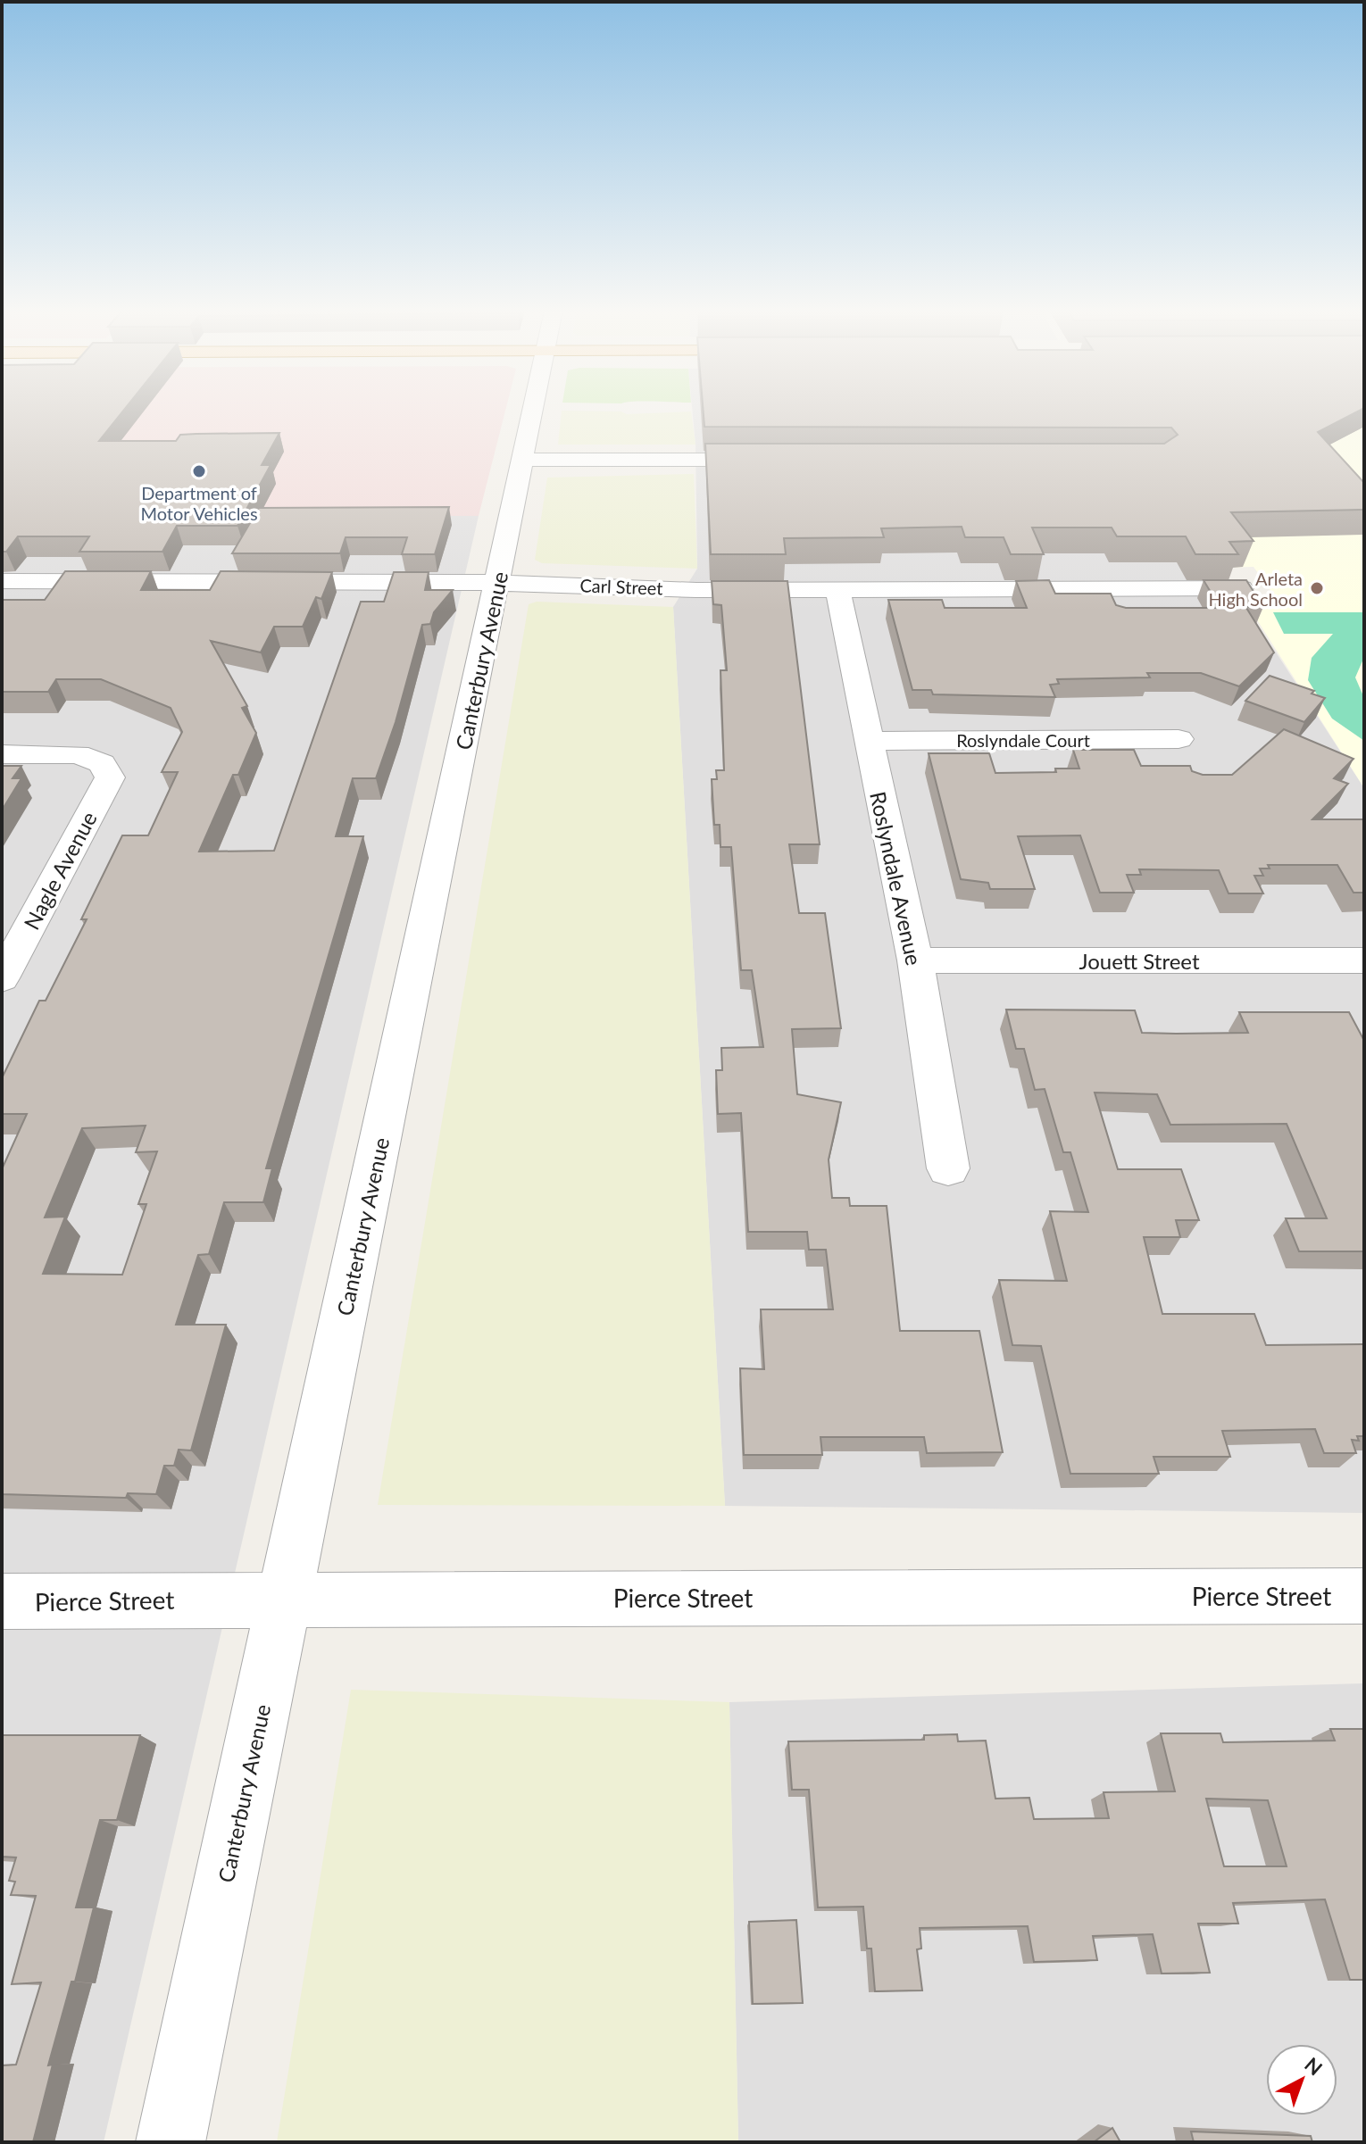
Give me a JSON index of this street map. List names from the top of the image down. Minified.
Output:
{"streets":{"street":["Carl Street","Canterbury Avenue","Roslyndale Court","Nagle Avenue","Roslyndale Avenue","Jouett Street","Pierce Street"]},"crossings":[["Carl Street","Canterbury Avenue"],["Carl Street","Roslyndale Avenue"],["Canterbury Avenue","Pierce Street"],["Roslyndale Court","Roslyndale Avenue"],["Roslyndale Avenue","Jouett Street"]],"places":["Department of Motor Vehicles","Arleta High School"],"north":"top right"}
